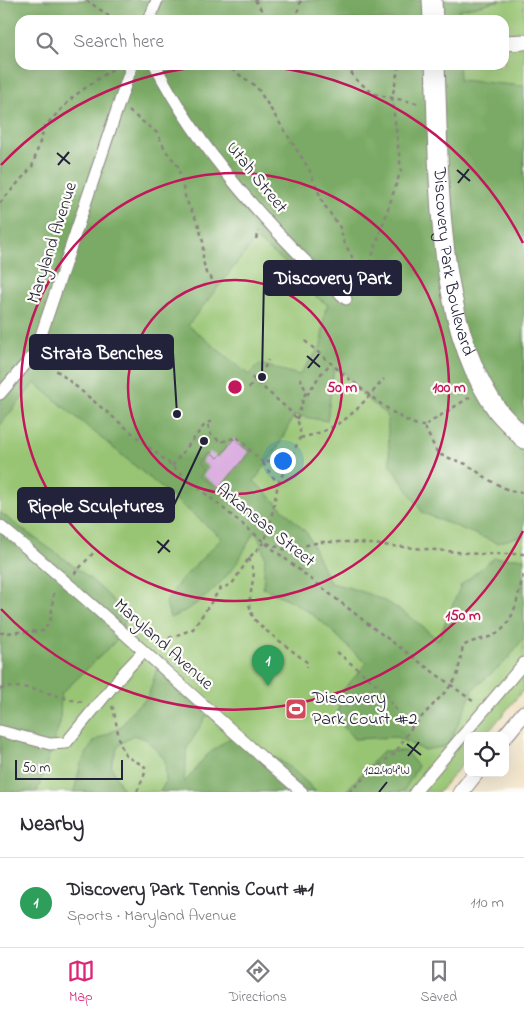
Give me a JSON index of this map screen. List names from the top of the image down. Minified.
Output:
{"streets":{"street":["Utah Street","Maryland Avenue","Discovery Park Boulevard"],"path":["Arkansas Street"]},"crossings":[["Maryland Avenue","Arkansas Street"]],"places":{"other":["Discovery Park","Strata Benches","Ripple Sculptures"],"sports":["Discovery Park Court #2"]},"scale_bar":"50 m","page":{"search":"Search here","pins":"1","scale":"50 m","heading":"Nearby","list":[{"mark":"1","name":"Discovery Park Tennis Court #1","note":"Sports · Maryland Avenue","value":"110 m"}],"nav":["Map","Directions","Saved"]},"coordinates":["122.404°W"],"rings":["50 m","100 m","150 m"]}
